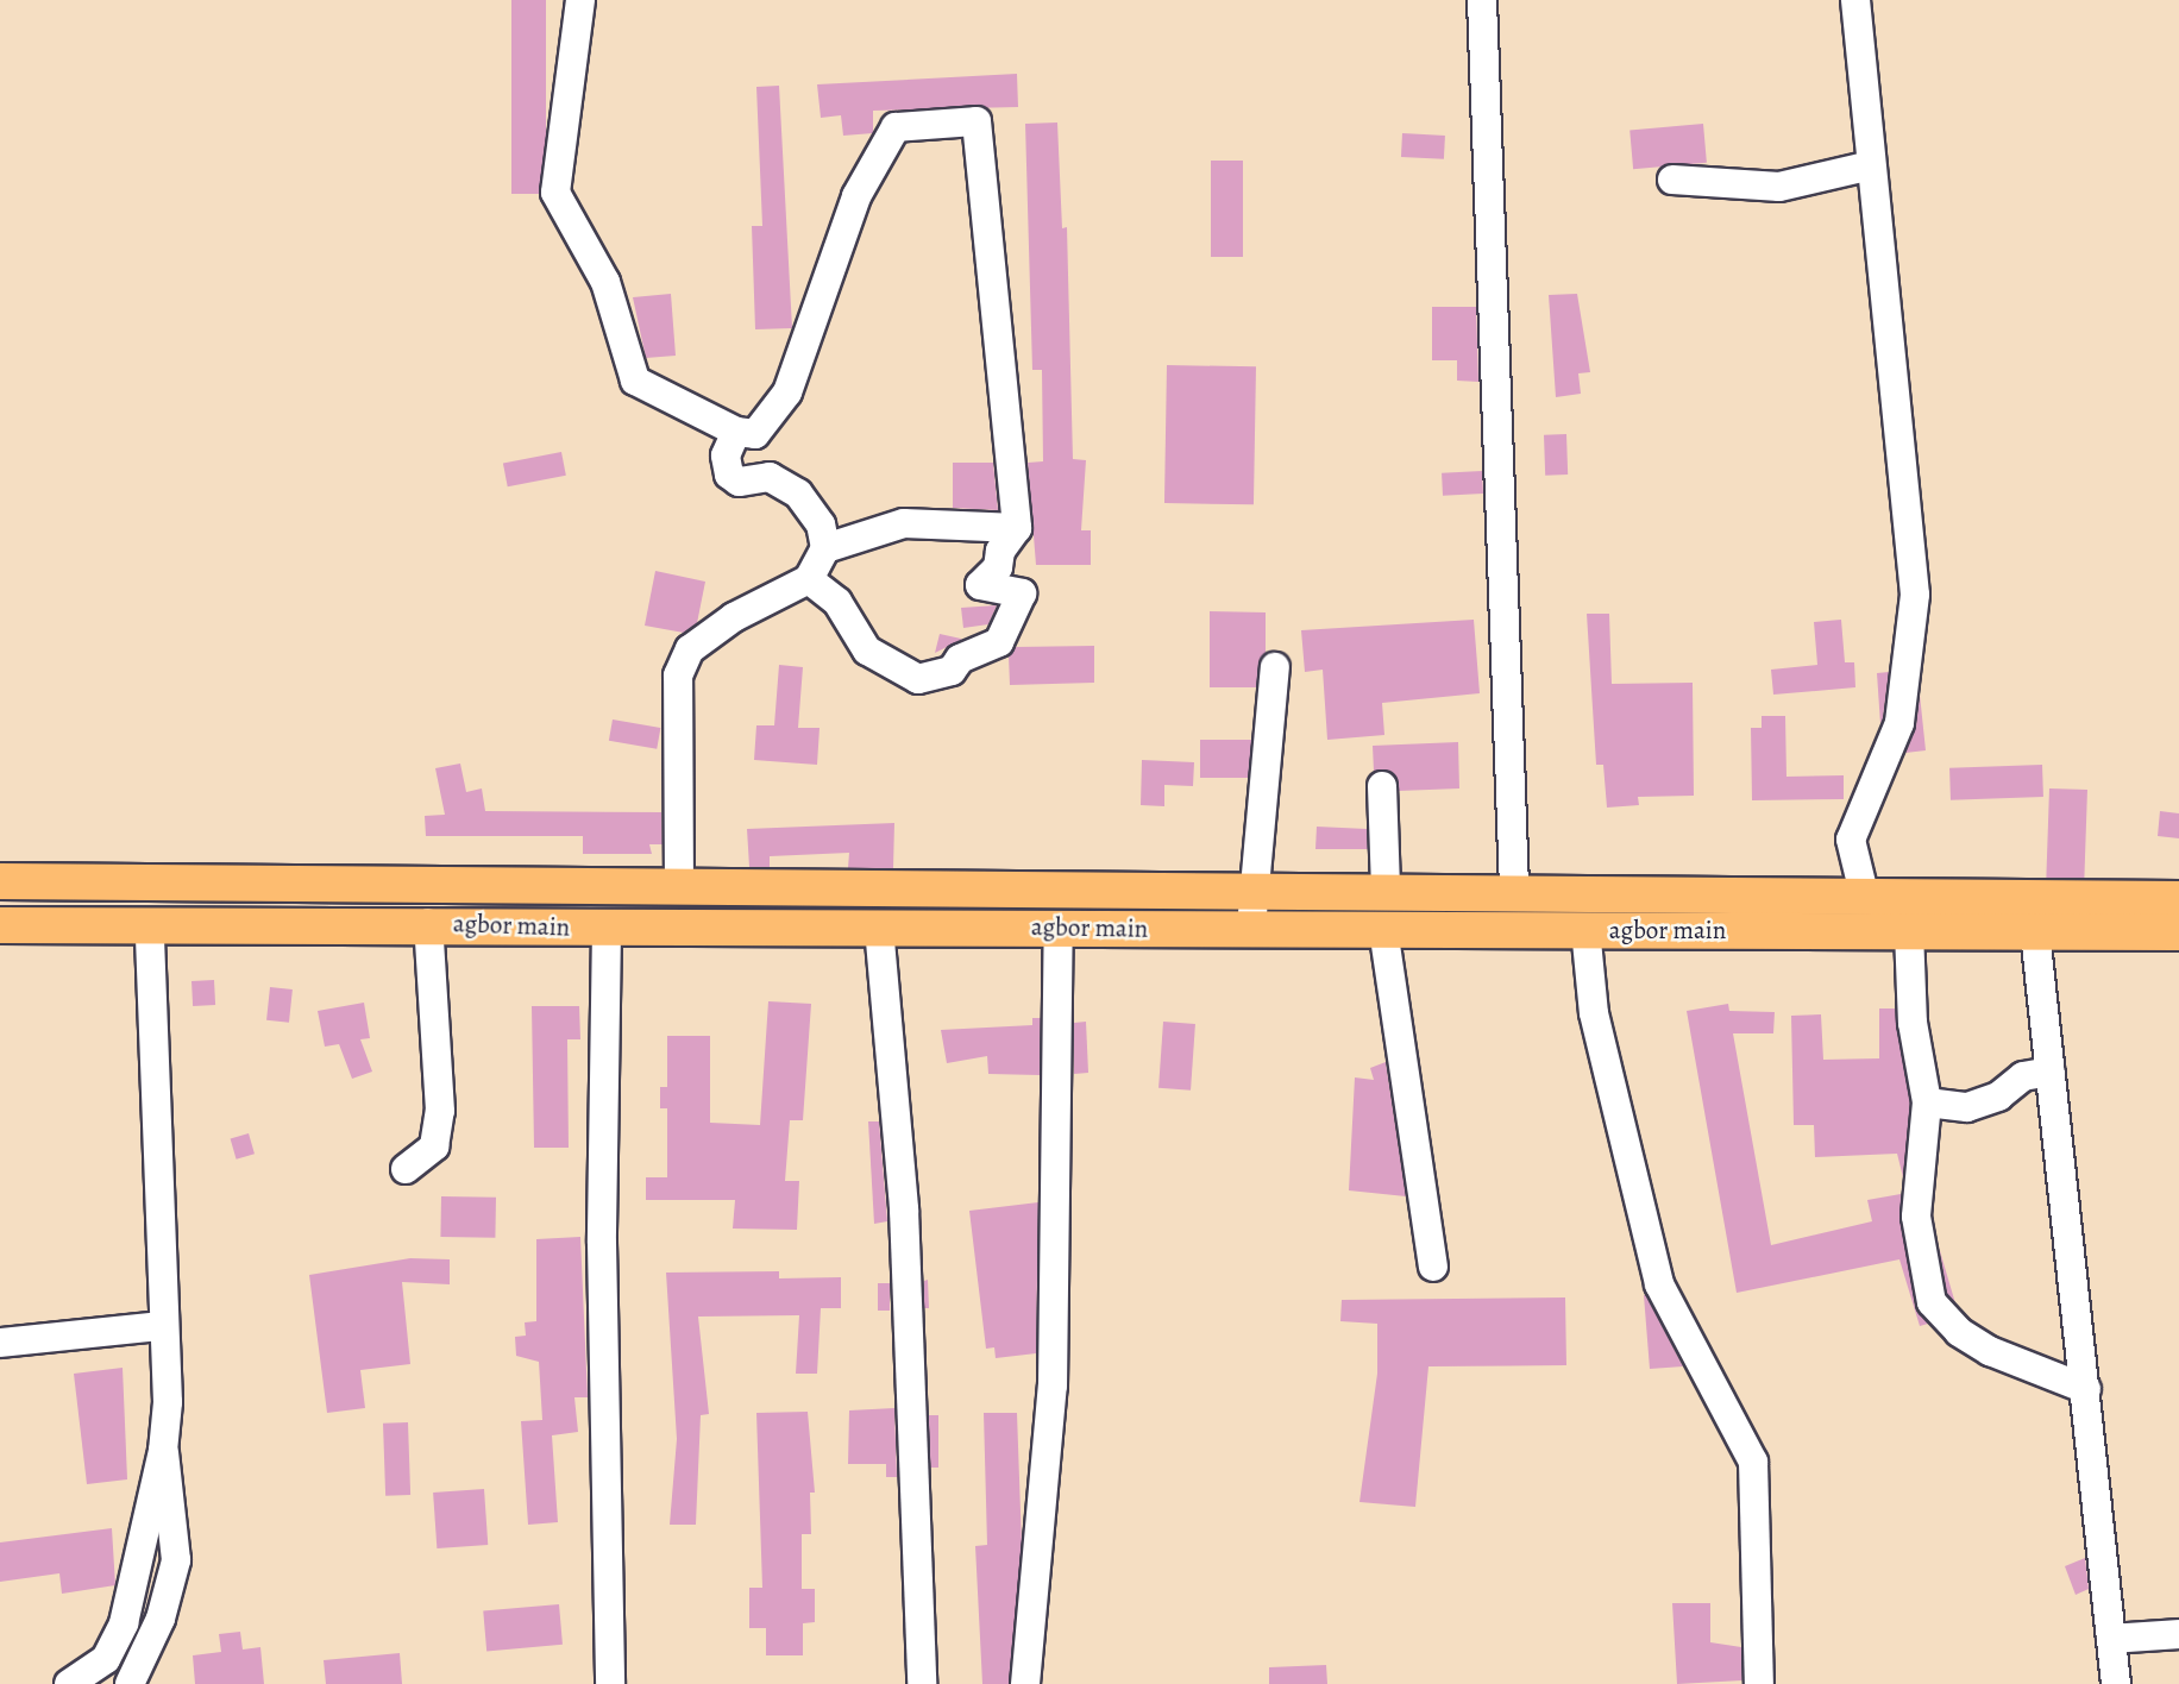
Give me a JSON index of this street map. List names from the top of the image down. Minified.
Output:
{"streets":{"main road":["agbor main"]}}
